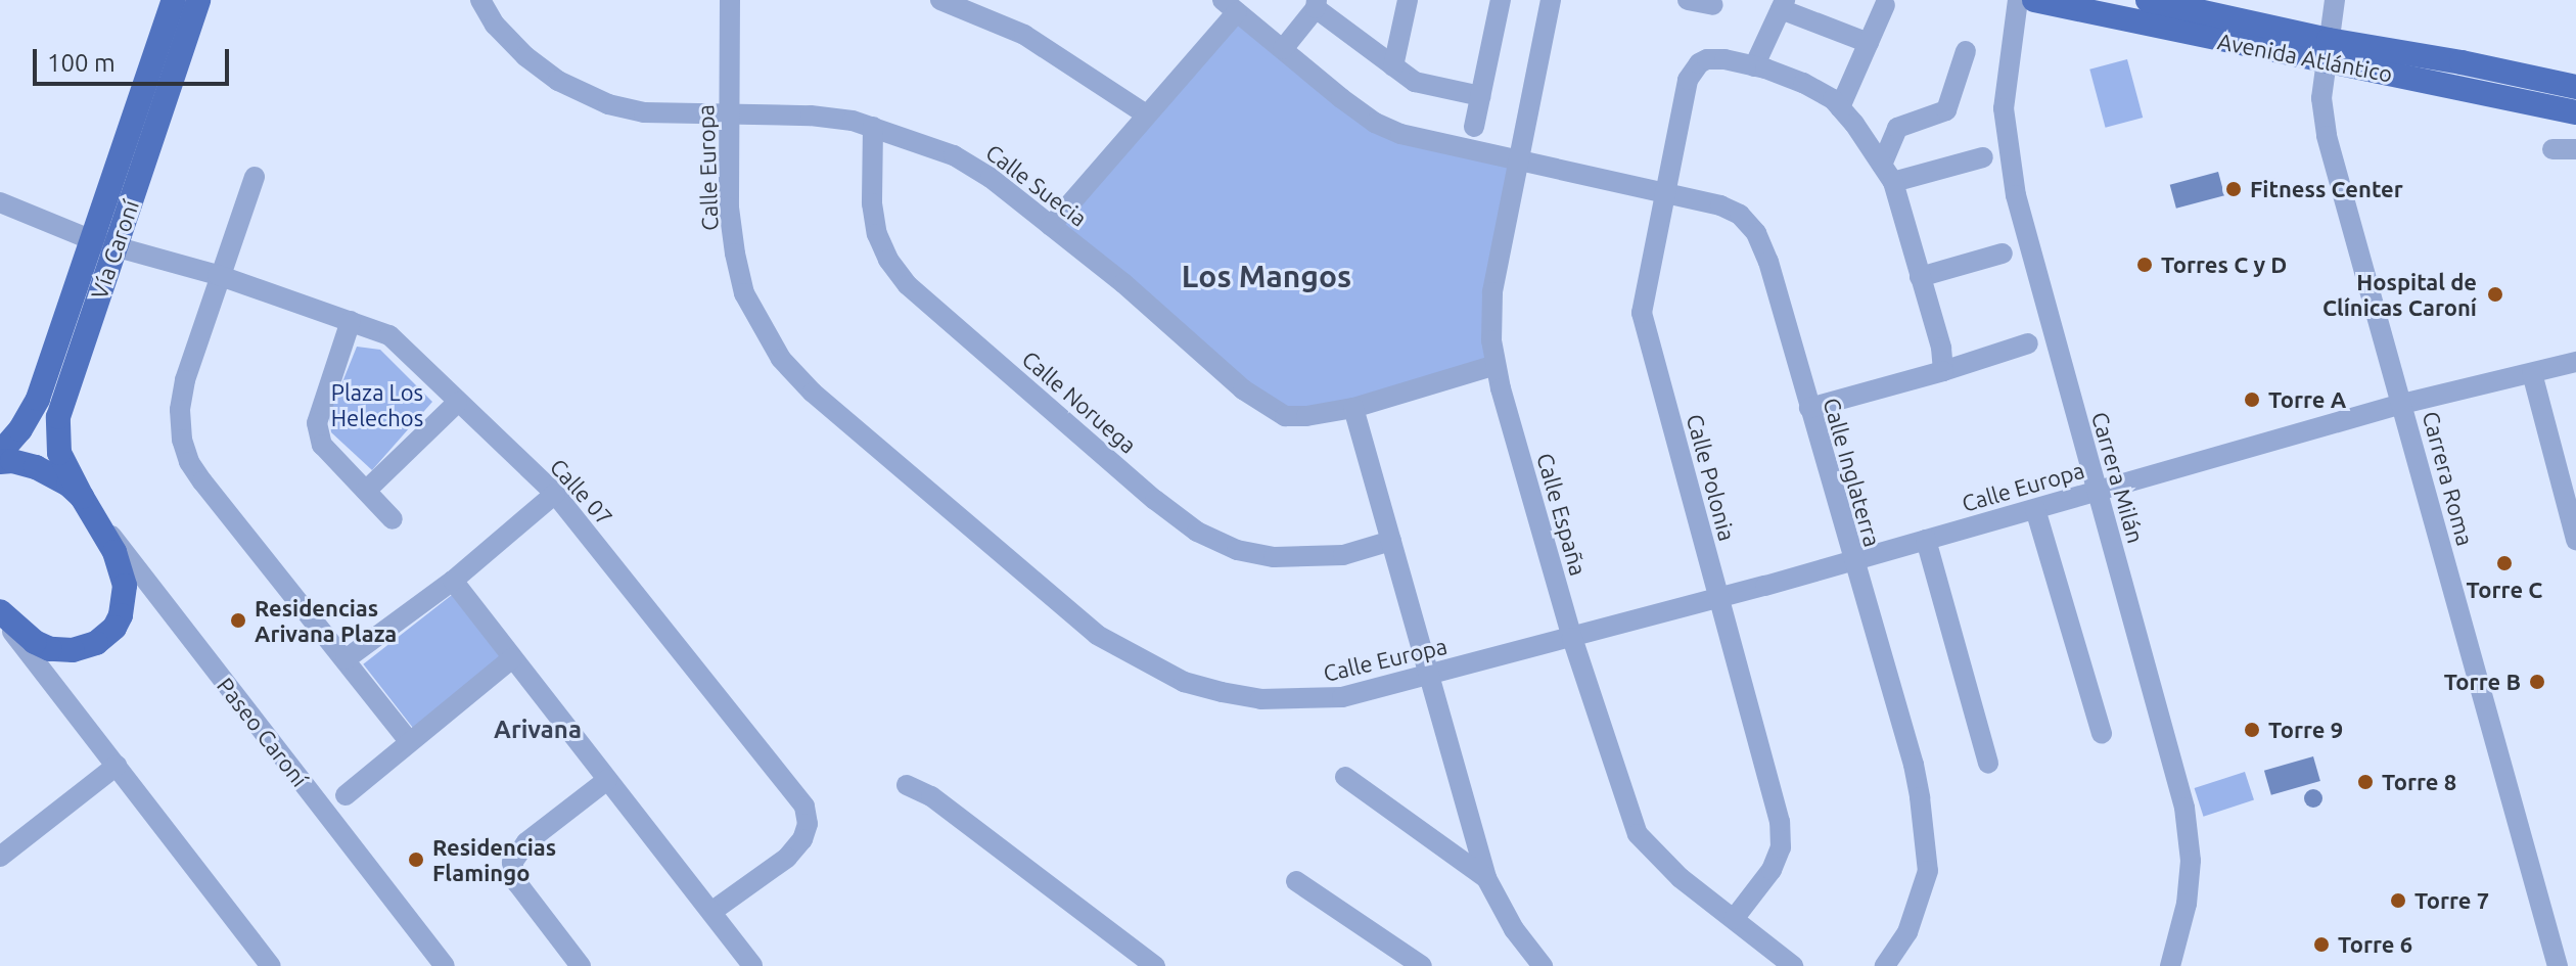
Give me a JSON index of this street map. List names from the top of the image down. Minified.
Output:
{"streets":{"main road":["Avenida Atlántico","Vía Caroní","Paseo Caroní"],"street":["Calle Europa","Calle Suecia","Calle Noruega","Calle Inglaterra","Calle Polonia","Carrera Milán","Carrera Roma","Calle 07","Calle España"]},"crossings":[["Avenida Atlántico","Carrera Roma"],["Calle Europa","Calle Suecia"],["Calle Europa","Calle Inglaterra"],["Calle Europa","Calle Polonia"],["Calle Europa","Carrera Milán"],["Calle Europa","Carrera Roma"],["Calle Europa","Calle España"],["Calle Suecia","Calle Noruega"],["Calle Suecia","Calle España"],["Vía Caroní","Calle 07"],["Vía Caroní","Paseo Caroní"],["Calle Inglaterra","Calle Polonia"],["Calle Inglaterra","Calle España"],["Calle Polonia","Calle España"]],"districts":["Los Mangos","Arivana"],"parks":["Plaza Los Helechos"],"places":["Fitness Center","Torres C y D","Hospital de Clínicas Caroní","Torre A","Torre C","Residencias Arivana Plaza","Torre B","Torre 9","Torre 8","Residencias Flamingo","Torre 7","Torre 6"],"scale_bar":"100 m"}
